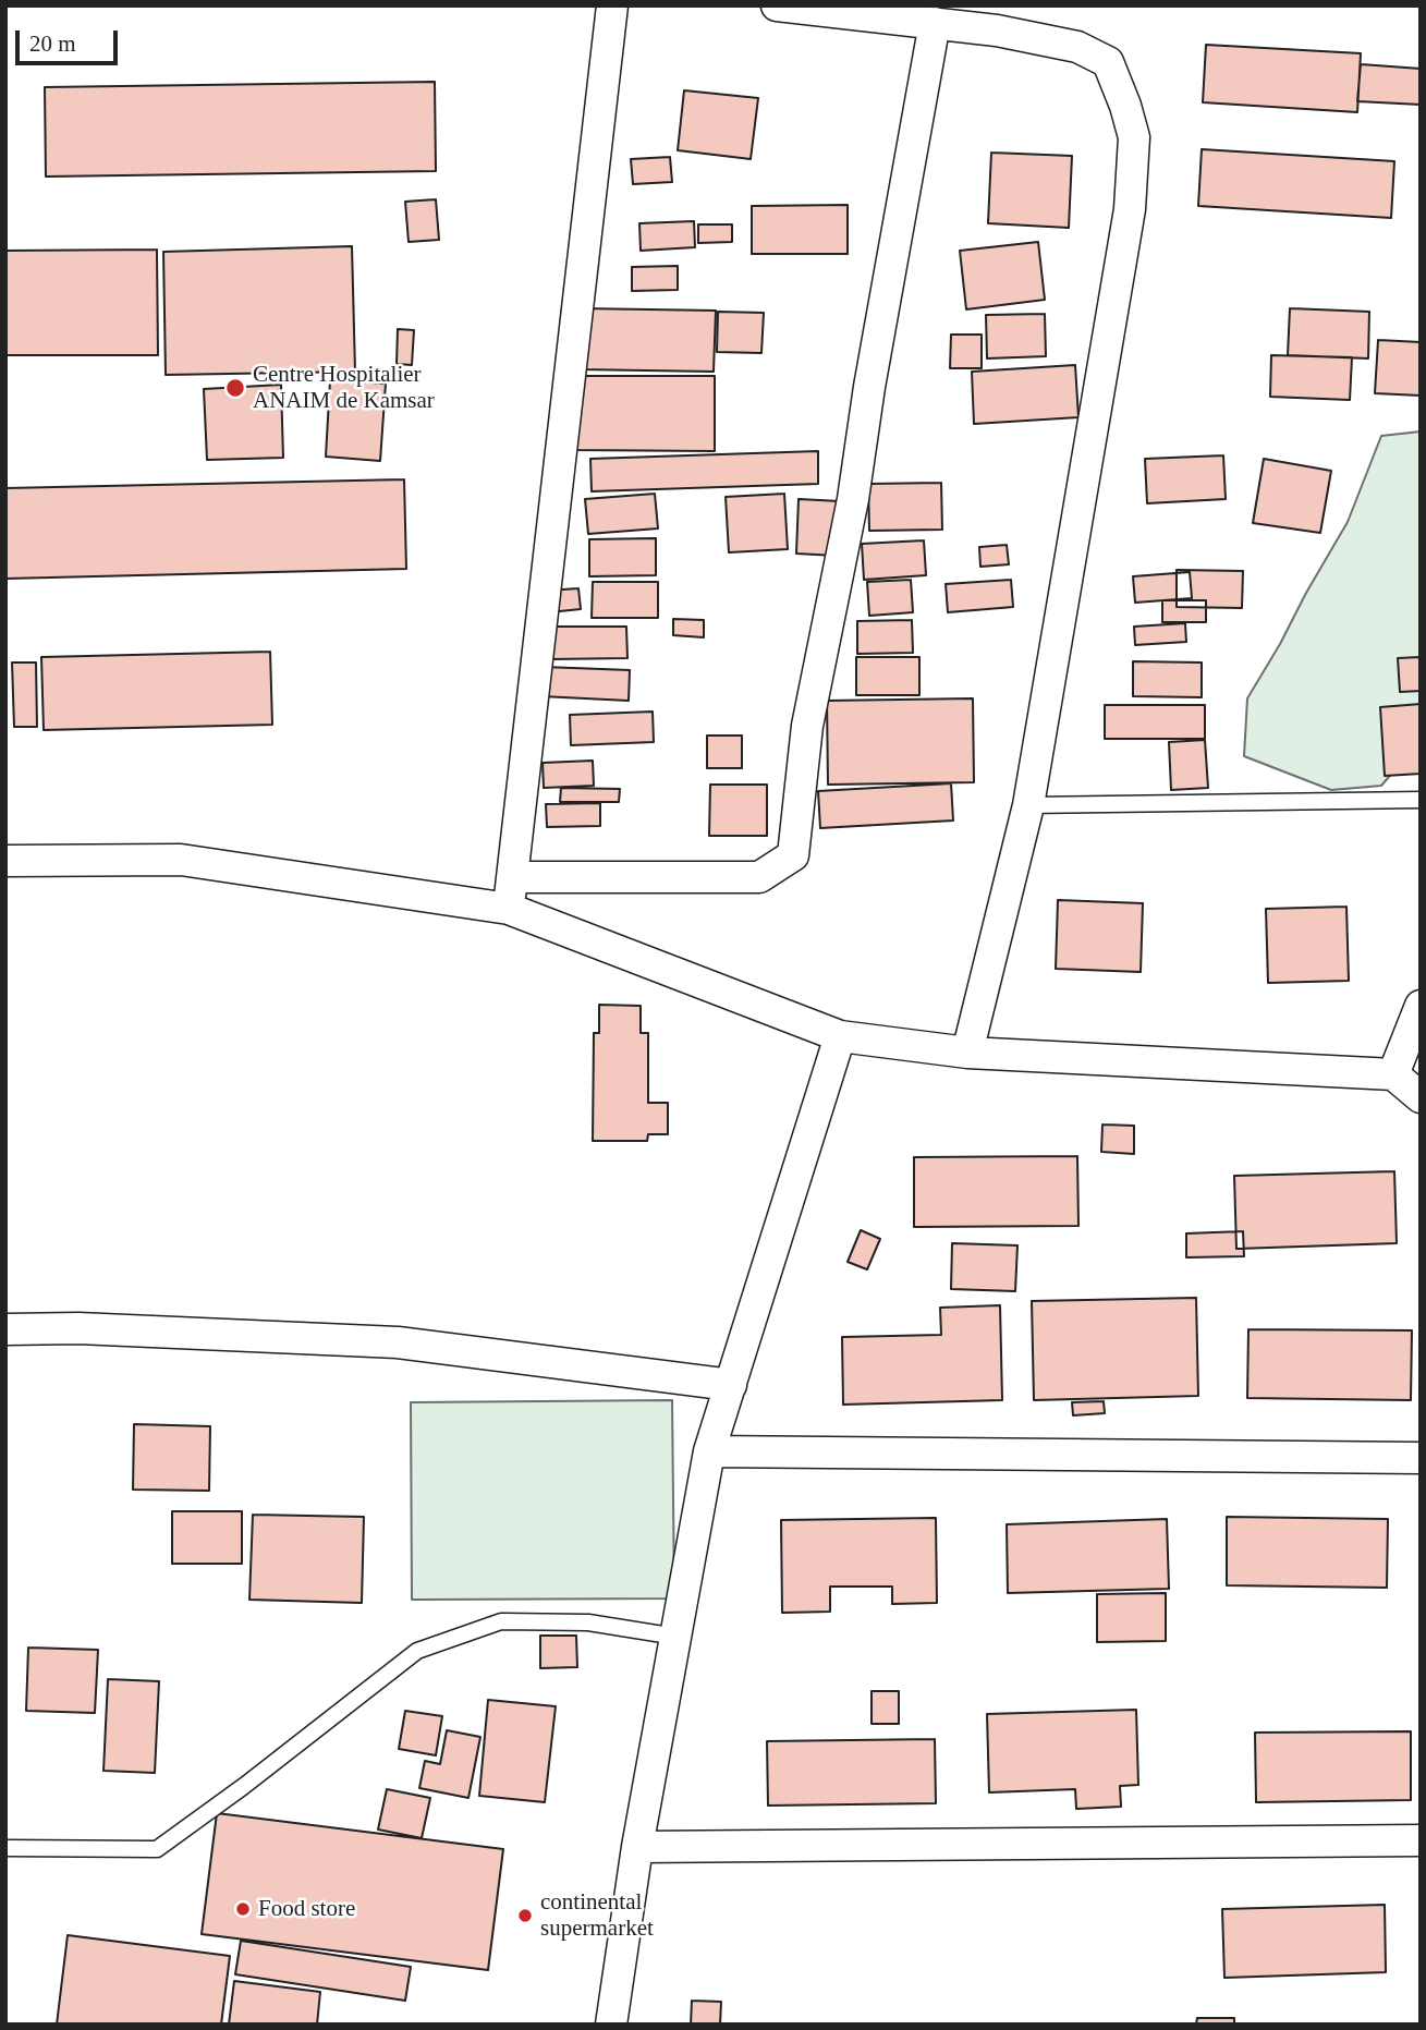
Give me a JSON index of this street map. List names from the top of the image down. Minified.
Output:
{"places":["Centre Hospitalier ANAIM de Kamsar","Food store","continental supermarket"],"scale_bar":"20 m"}
